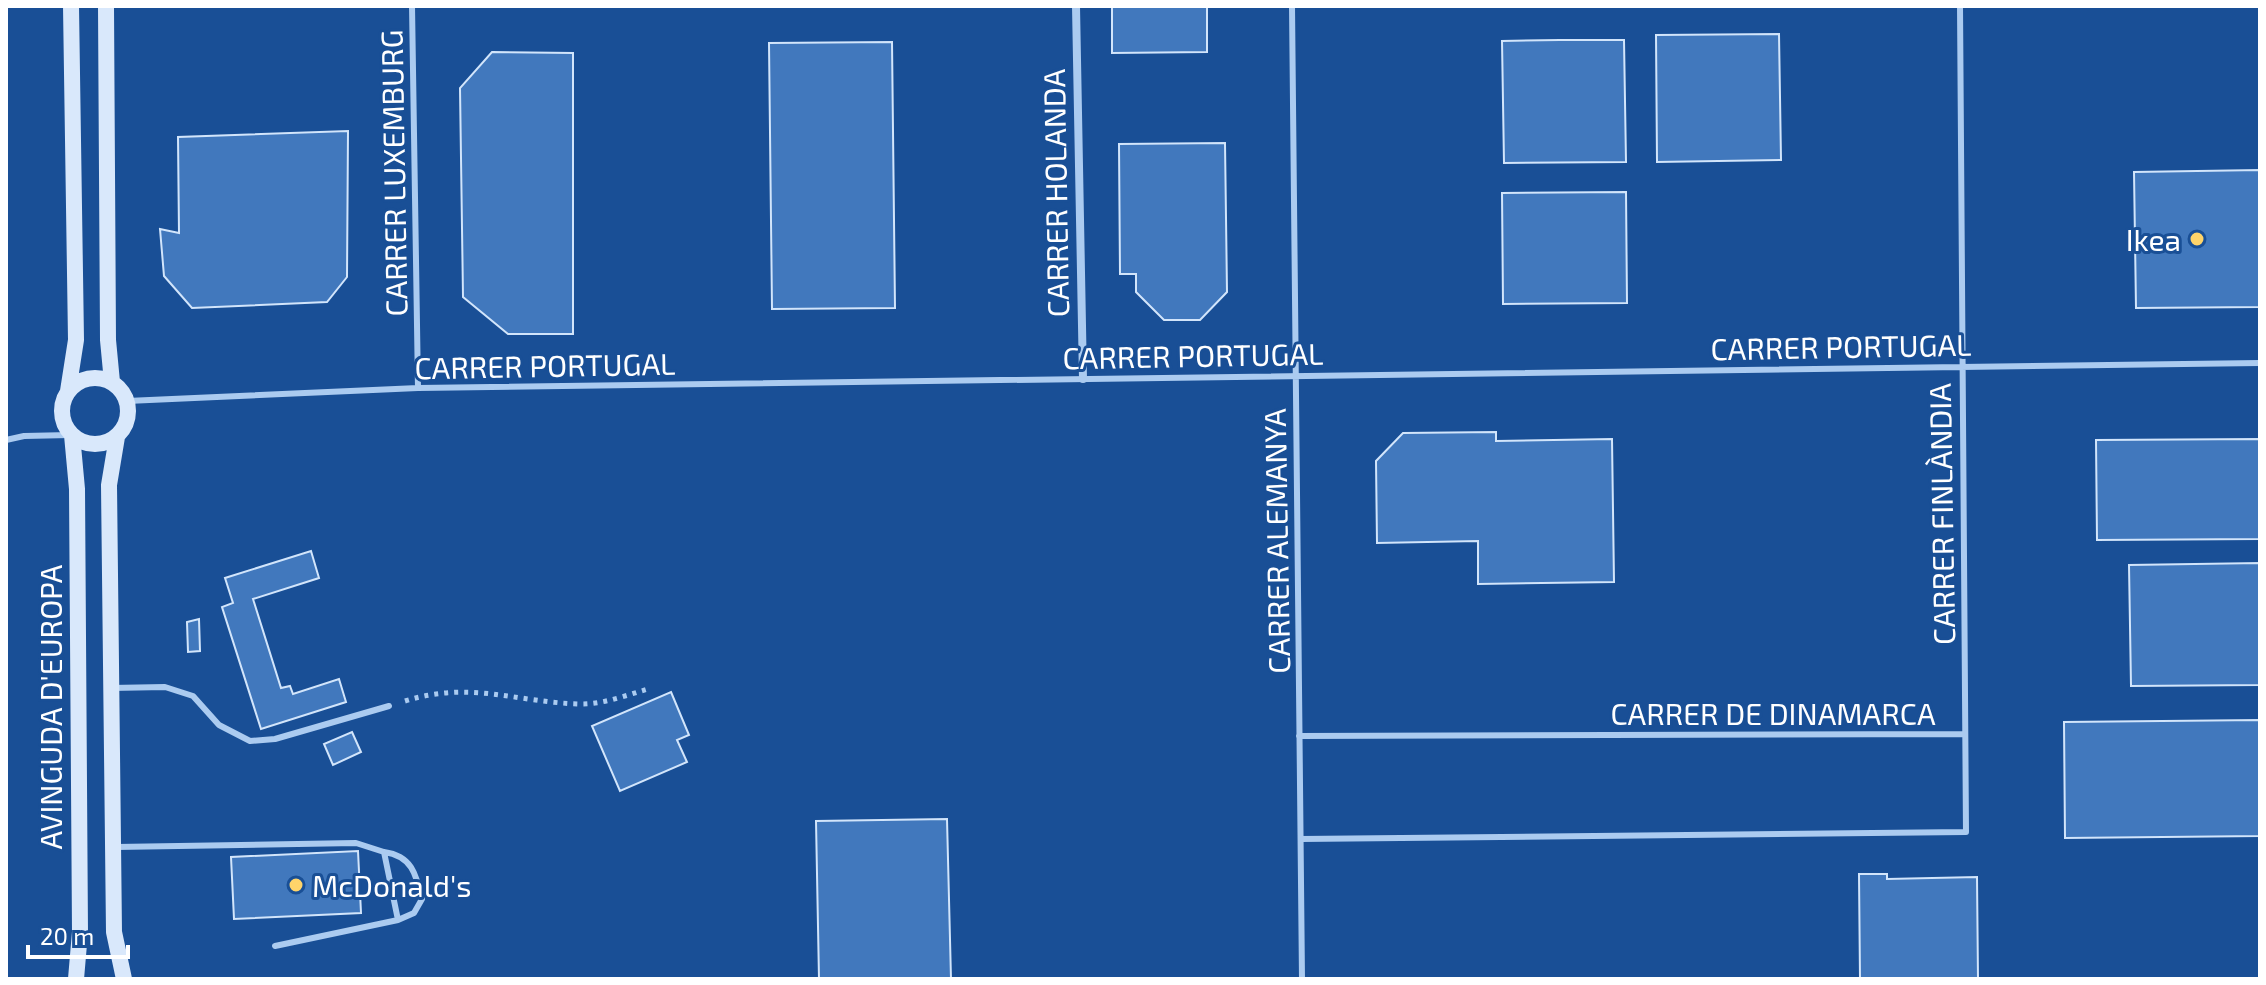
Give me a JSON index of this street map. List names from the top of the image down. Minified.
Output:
{"streets":{"street":["CARRER HOLANDA","AVINGUDA D'EUROPA"],"lane":["CARRER LUXEMBURG","CARRER PORTUGAL","CARRER FINLÀNDIA","CARRER ALEMANYA","CARRER DE DINAMARCA"]},"crossings":[["CARRER LUXEMBURG","CARRER PORTUGAL"],["CARRER HOLANDA","CARRER PORTUGAL"],["CARRER PORTUGAL","CARRER FINLÀNDIA"],["CARRER PORTUGAL","CARRER ALEMANYA"],["CARRER PORTUGAL","AVINGUDA D'EUROPA"],["CARRER FINLÀNDIA","CARRER DE DINAMARCA"],["CARRER ALEMANYA","CARRER DE DINAMARCA"]],"places":["Ikea","McDonald's"],"scale_bar":"20 m"}
